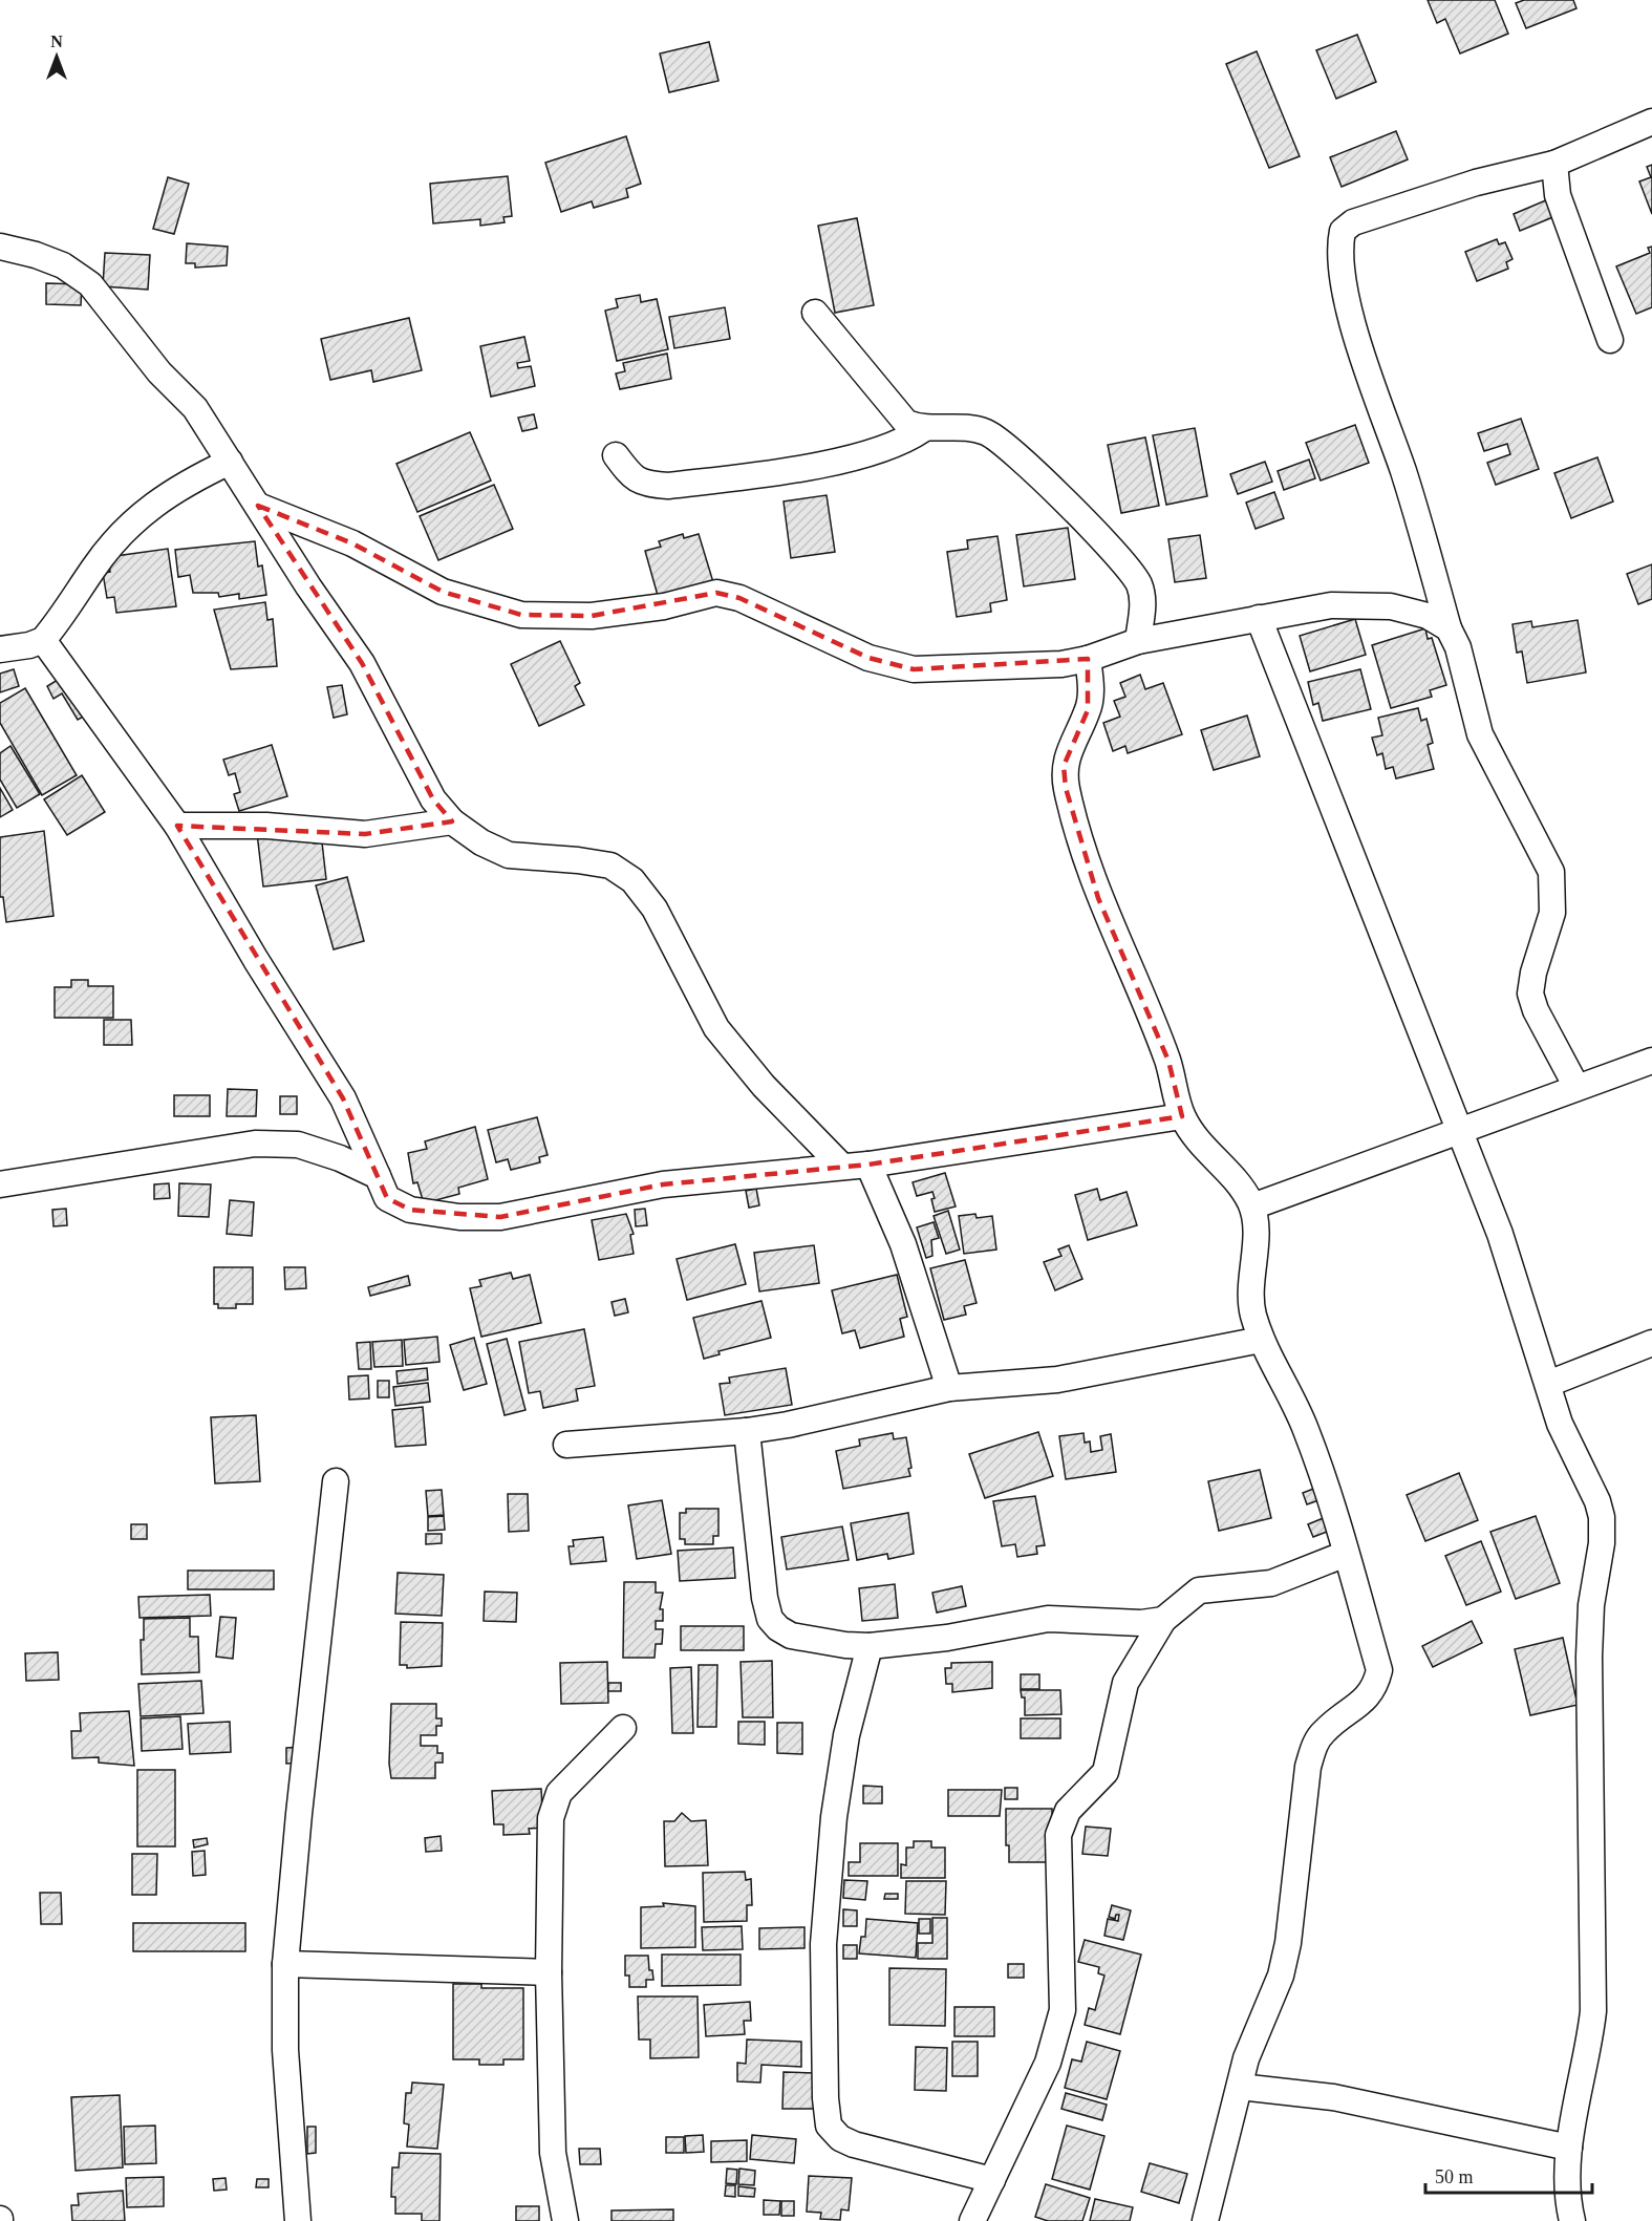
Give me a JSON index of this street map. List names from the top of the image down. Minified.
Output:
{"scale_bar":"50 m","north":"top"}
